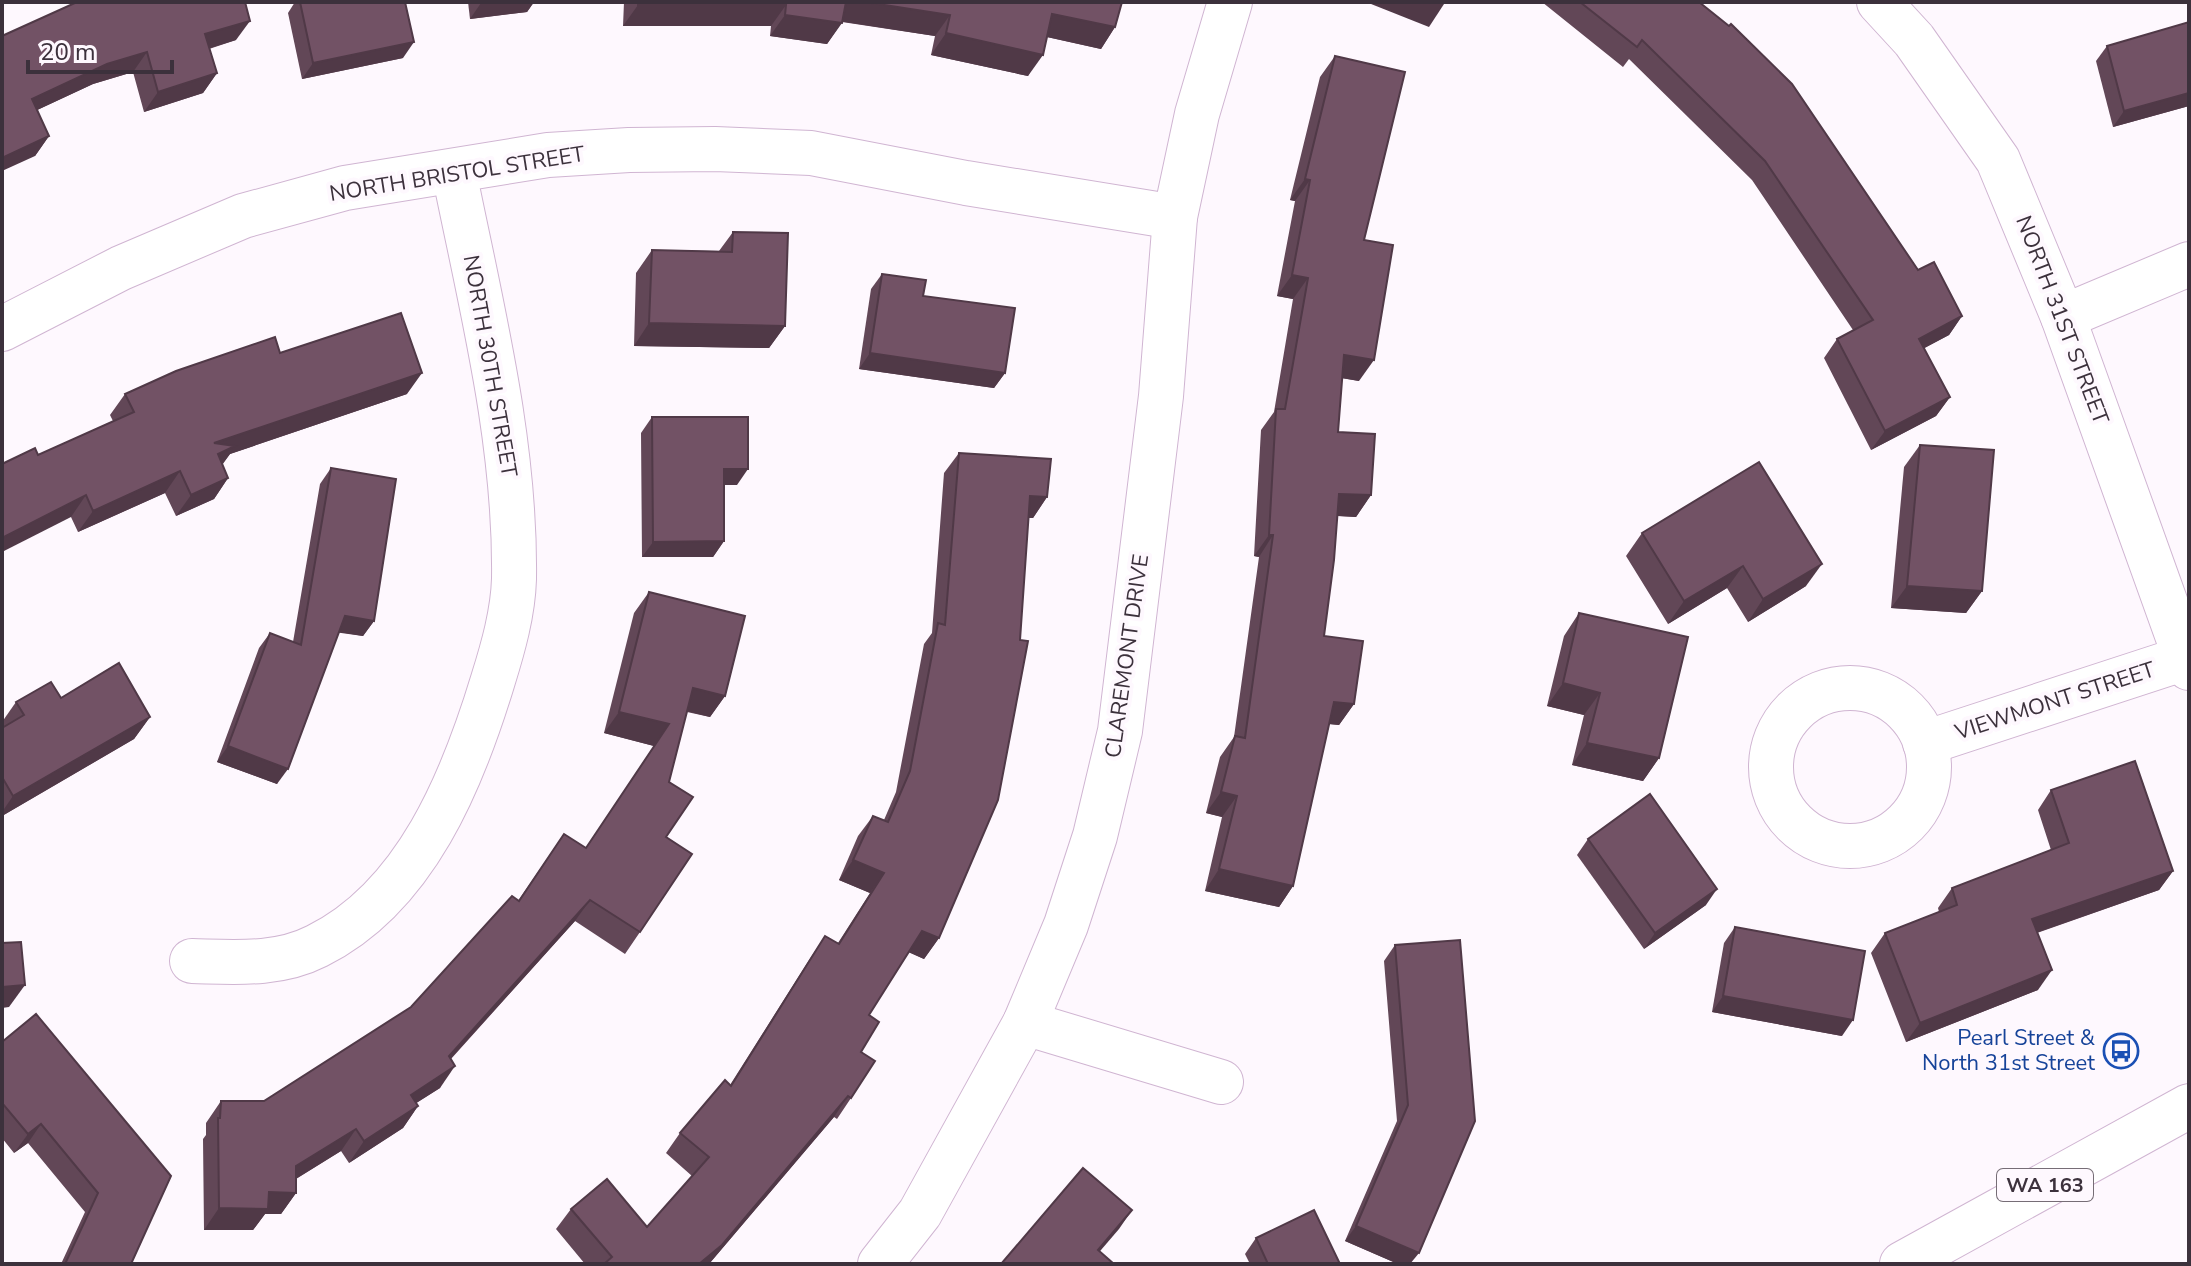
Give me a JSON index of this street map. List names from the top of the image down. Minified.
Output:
{"streets":{"street":["NORTH BRISTOL STREET","NORTH 31ST STREET","NORTH 30TH STREET","CLAREMONT DRIVE","VIEWMONT STREET","WA 163"]},"crossings":[["NORTH BRISTOL STREET","NORTH 30TH STREET"],["NORTH BRISTOL STREET","CLAREMONT DRIVE"],["NORTH 31ST STREET","VIEWMONT STREET"]],"places":{"bus stop":["Pearl Street & North 31st Street"]},"scale_bar":"20 m"}
